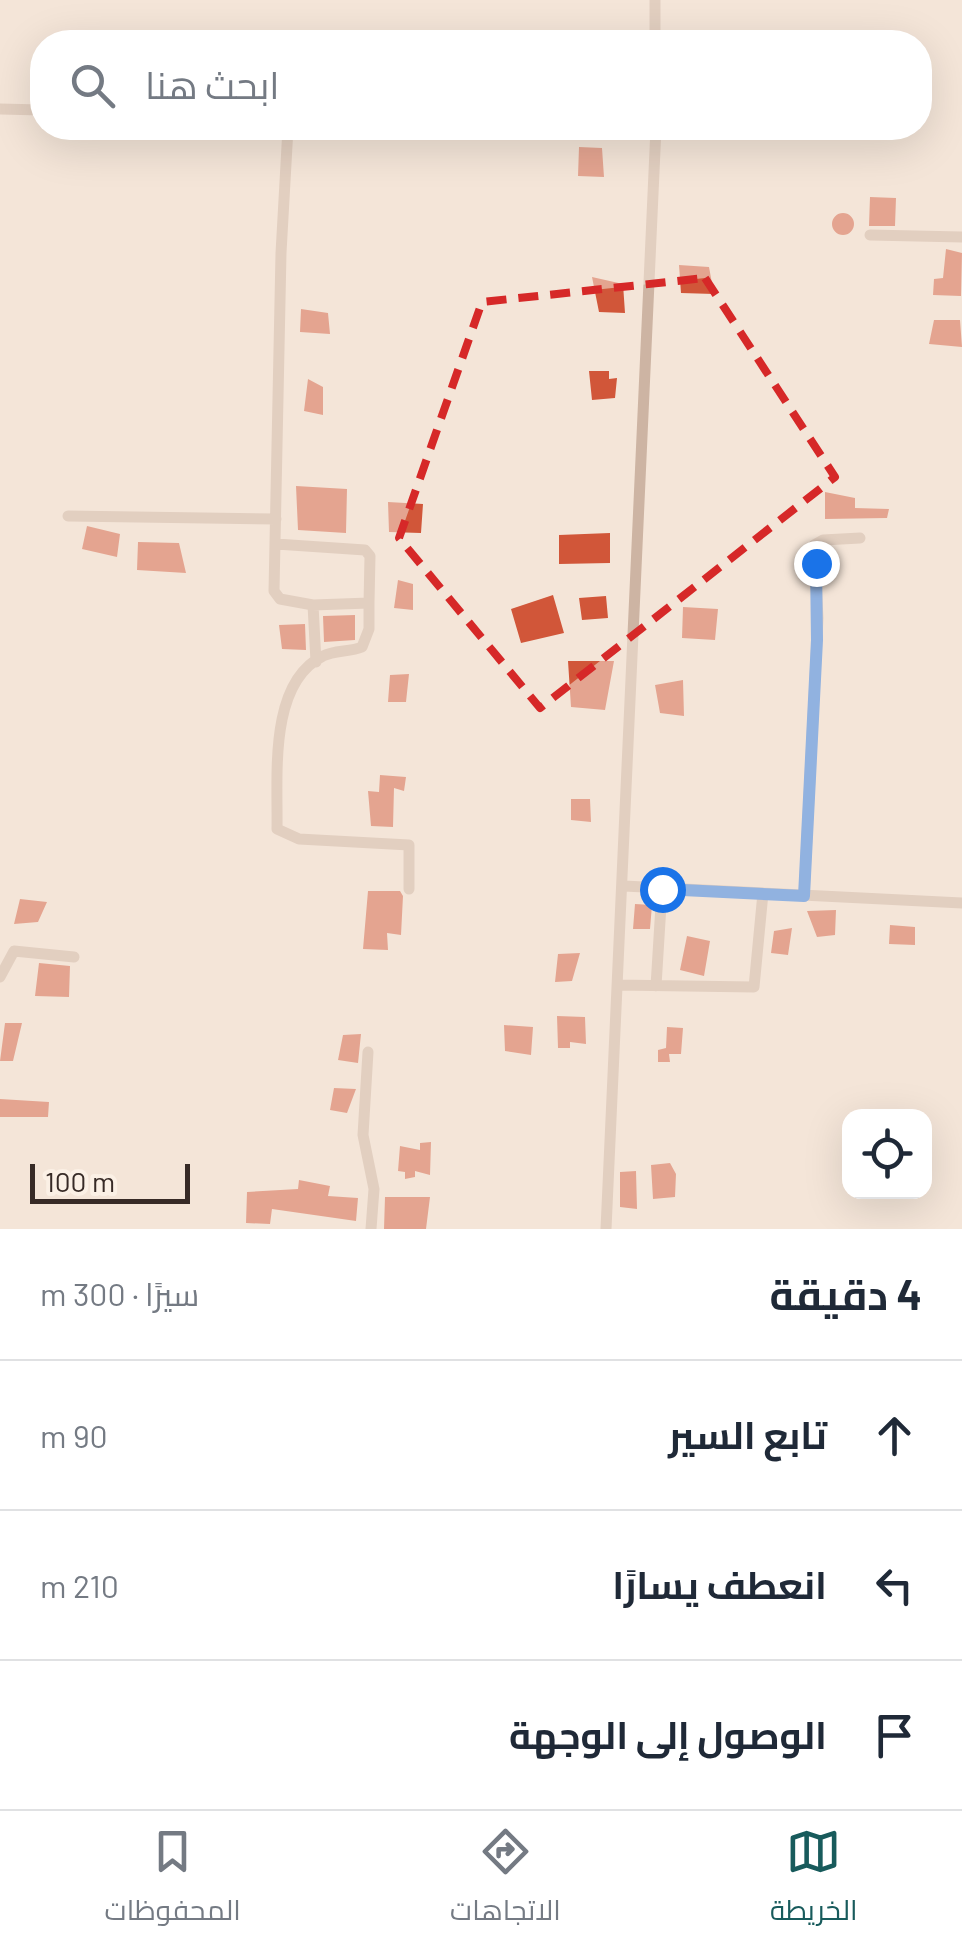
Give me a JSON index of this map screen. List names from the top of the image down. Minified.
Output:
{"scale_bar":"100 m","page":{"search":"ابحث هنا","scale":"100 m","heading":["4 دقيقة","سيرًا · 300 m"],"list":[["تابع السير","90 m"],["انعطف يسارًا","210 m"],"الوصول إلى الوجهة"],"nav":["الخريطة","الاتجاهات","المحفوظات"]}}
